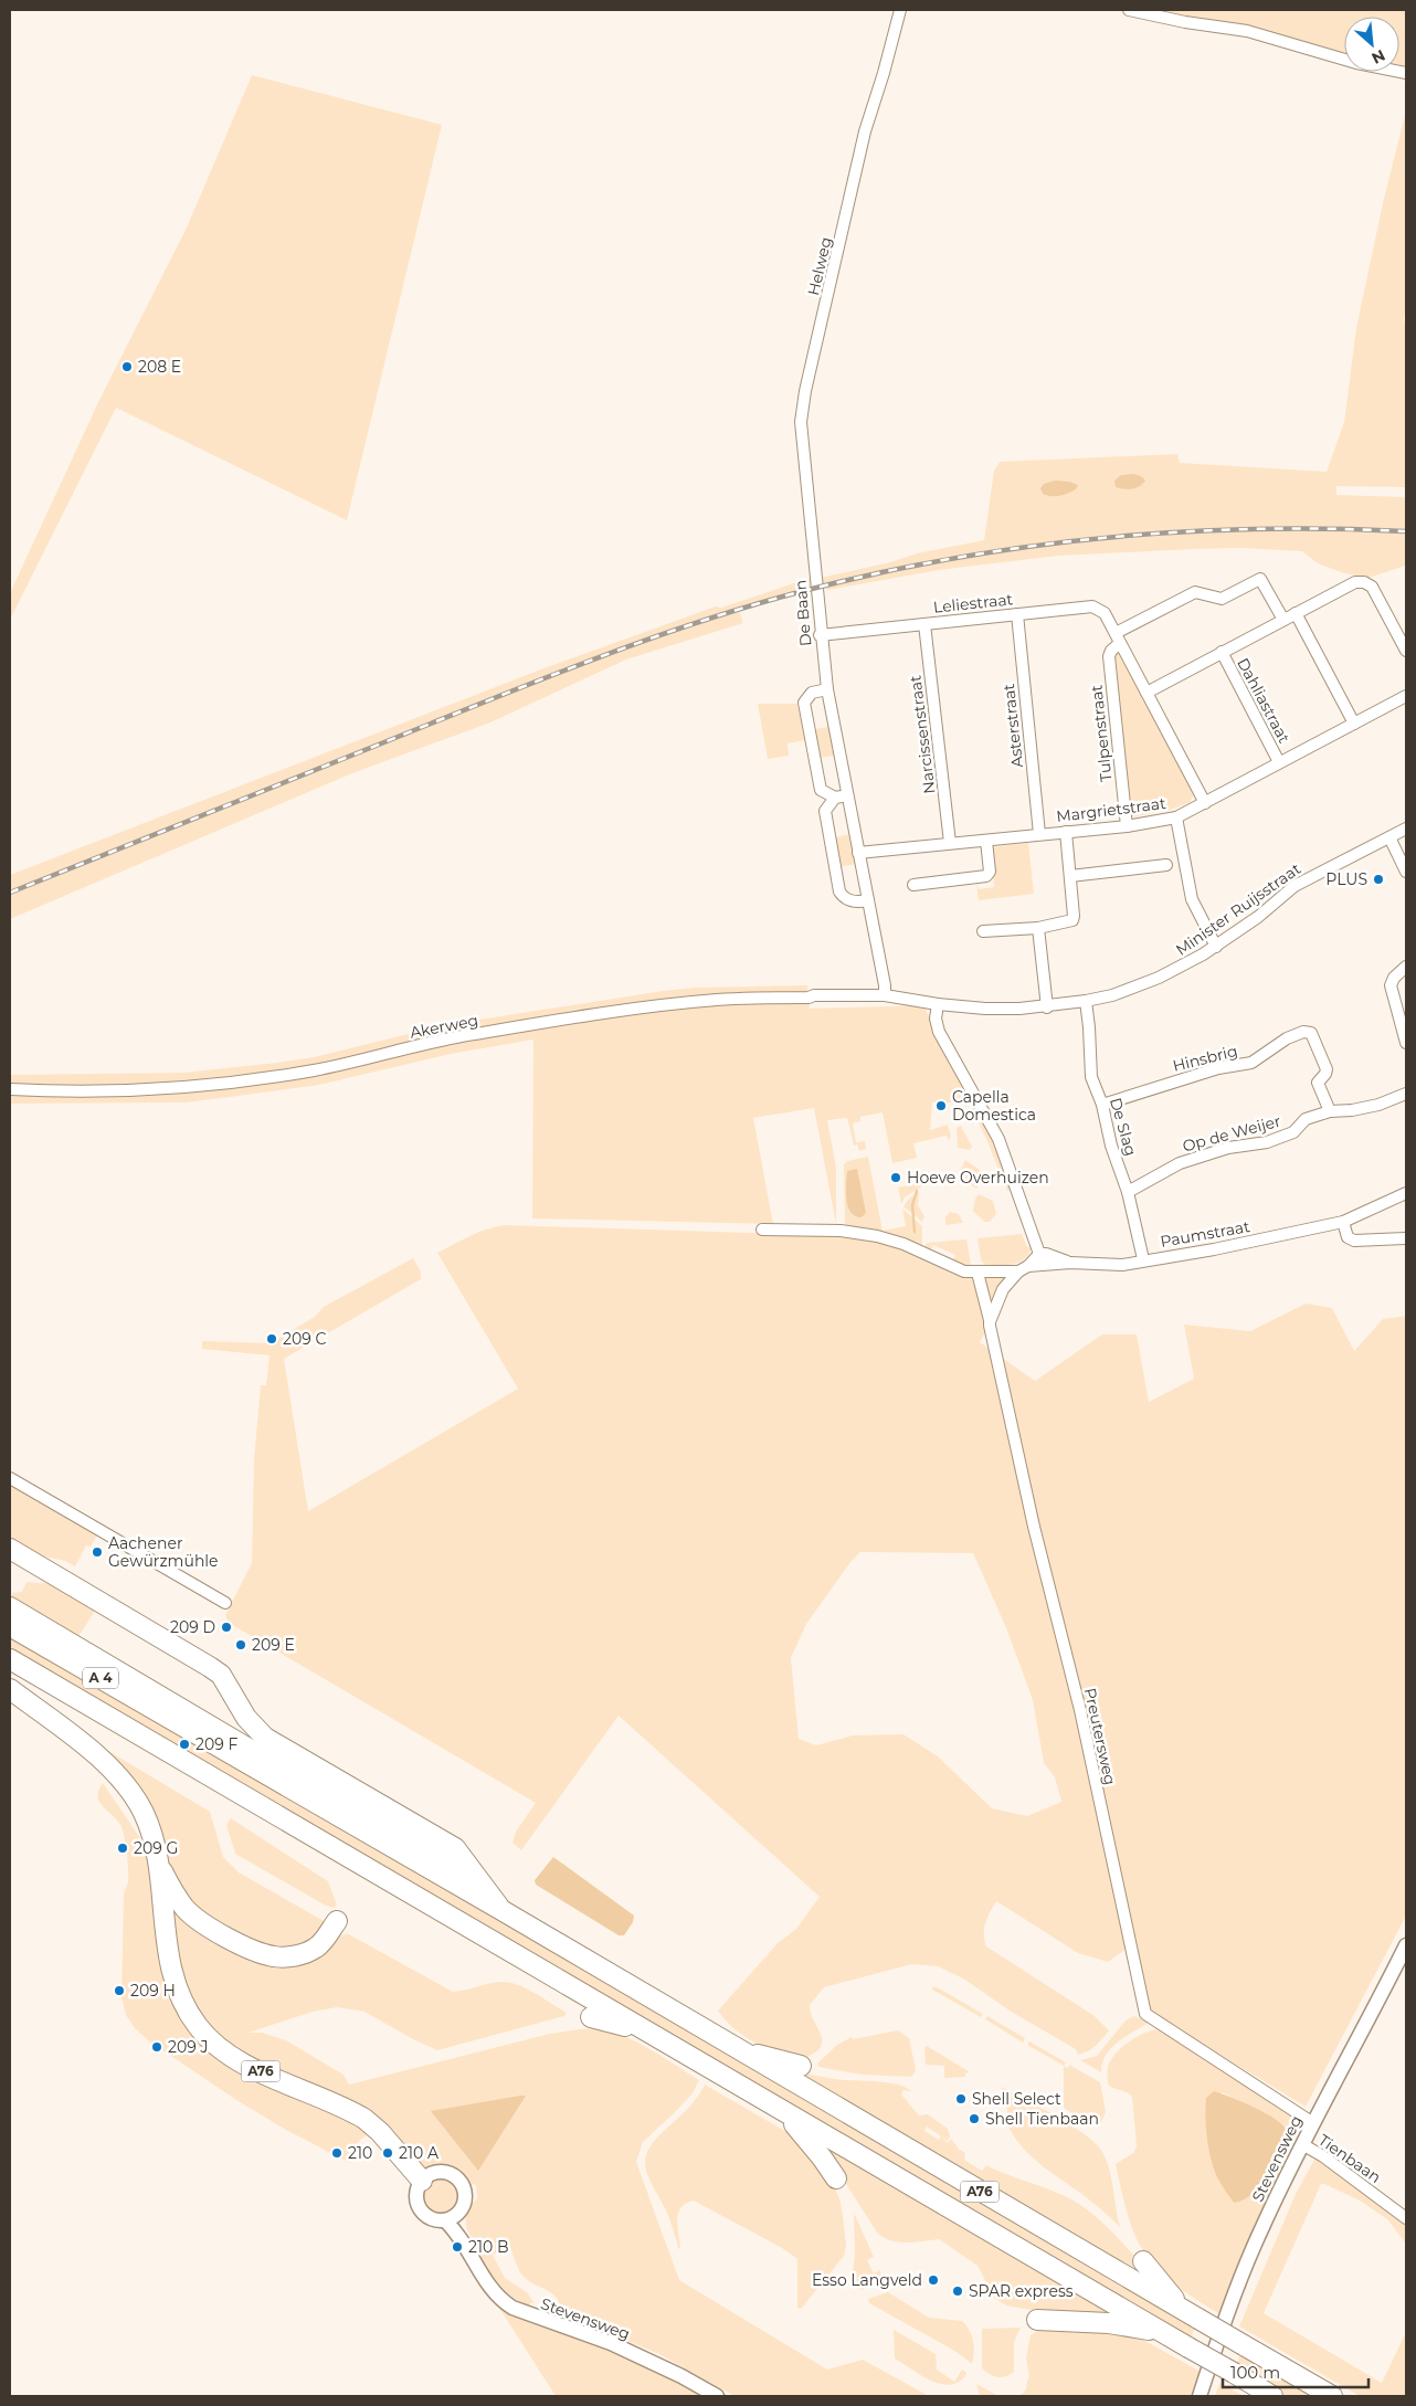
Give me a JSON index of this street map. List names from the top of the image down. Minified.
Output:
{"streets":{"highway":["A 4","A76"],"street":["Helweg","Leliestraat","De Baan","Dahliastraat","Asterstraat","Tulpenstraat","Narcissenstraat","Margrietstraat","Minister Ruijsstraat","Akerweg","Hinsbrig","De Slag","Op de Weijer","Paumstraat","Preutersweg","Stevensweg","Tienbaan"]},"crossings":[["Helweg","De Baan"],["Leliestraat","De Baan"],["Leliestraat","Asterstraat"],["Leliestraat","Tulpenstraat"],["Leliestraat","Narcissenstraat"],["De Baan","Margrietstraat"],["De Baan","Minister Ruijsstraat"],["De Baan","Akerweg"],["Dahliastraat","Margrietstraat"],["Asterstraat","Margrietstraat"],["Tulpenstraat","Margrietstraat"],["Narcissenstraat","Margrietstraat"],["Minister Ruijsstraat","Akerweg"],["Minister Ruijsstraat","De Slag"],["Hinsbrig","De Slag"],["Hinsbrig","Op de Weijer"],["De Slag","Op de Weijer"],["De Slag","Paumstraat"],["Paumstraat","Preutersweg"],["A 4","A76"],["Preutersweg","Stevensweg"],["A76","Stevensweg"],["Stevensweg","Tienbaan"]],"places":["208 E","PLUS","Capella Domestica","Hoeve Overhuizen","209 C","Aachener Gewürzmühle","209 D","209 E","209 F","209 G","209 H","209 J","Shell Select","Shell Tienbaan","210","210 A","210 B","Esso Langveld","SPAR express"],"scale_bar":"100 m","north":"bottom right"}
